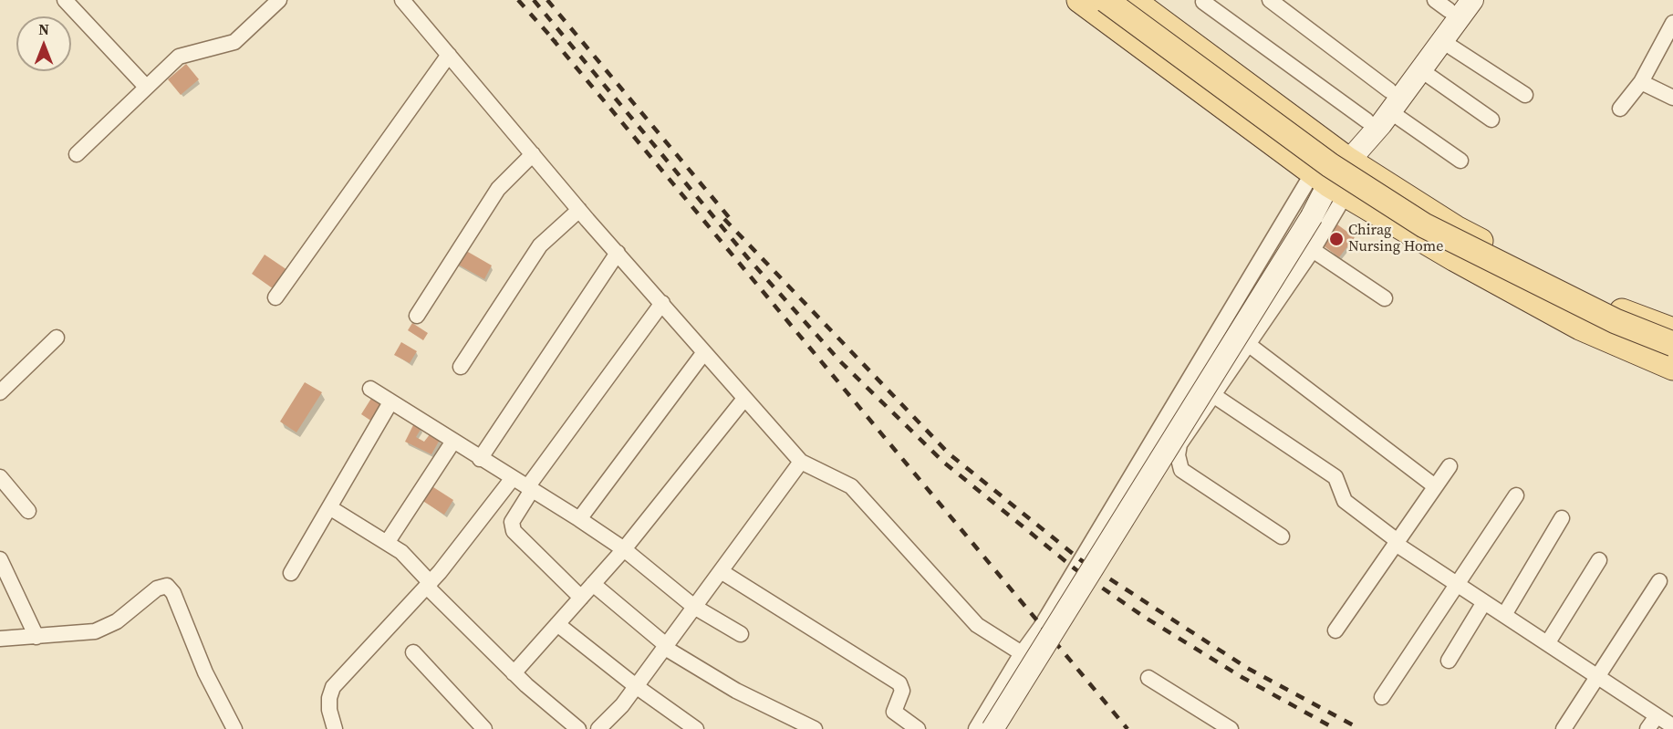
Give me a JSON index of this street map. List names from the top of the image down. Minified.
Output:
{"places":["Chirag Nursing Home"],"north":"top"}
